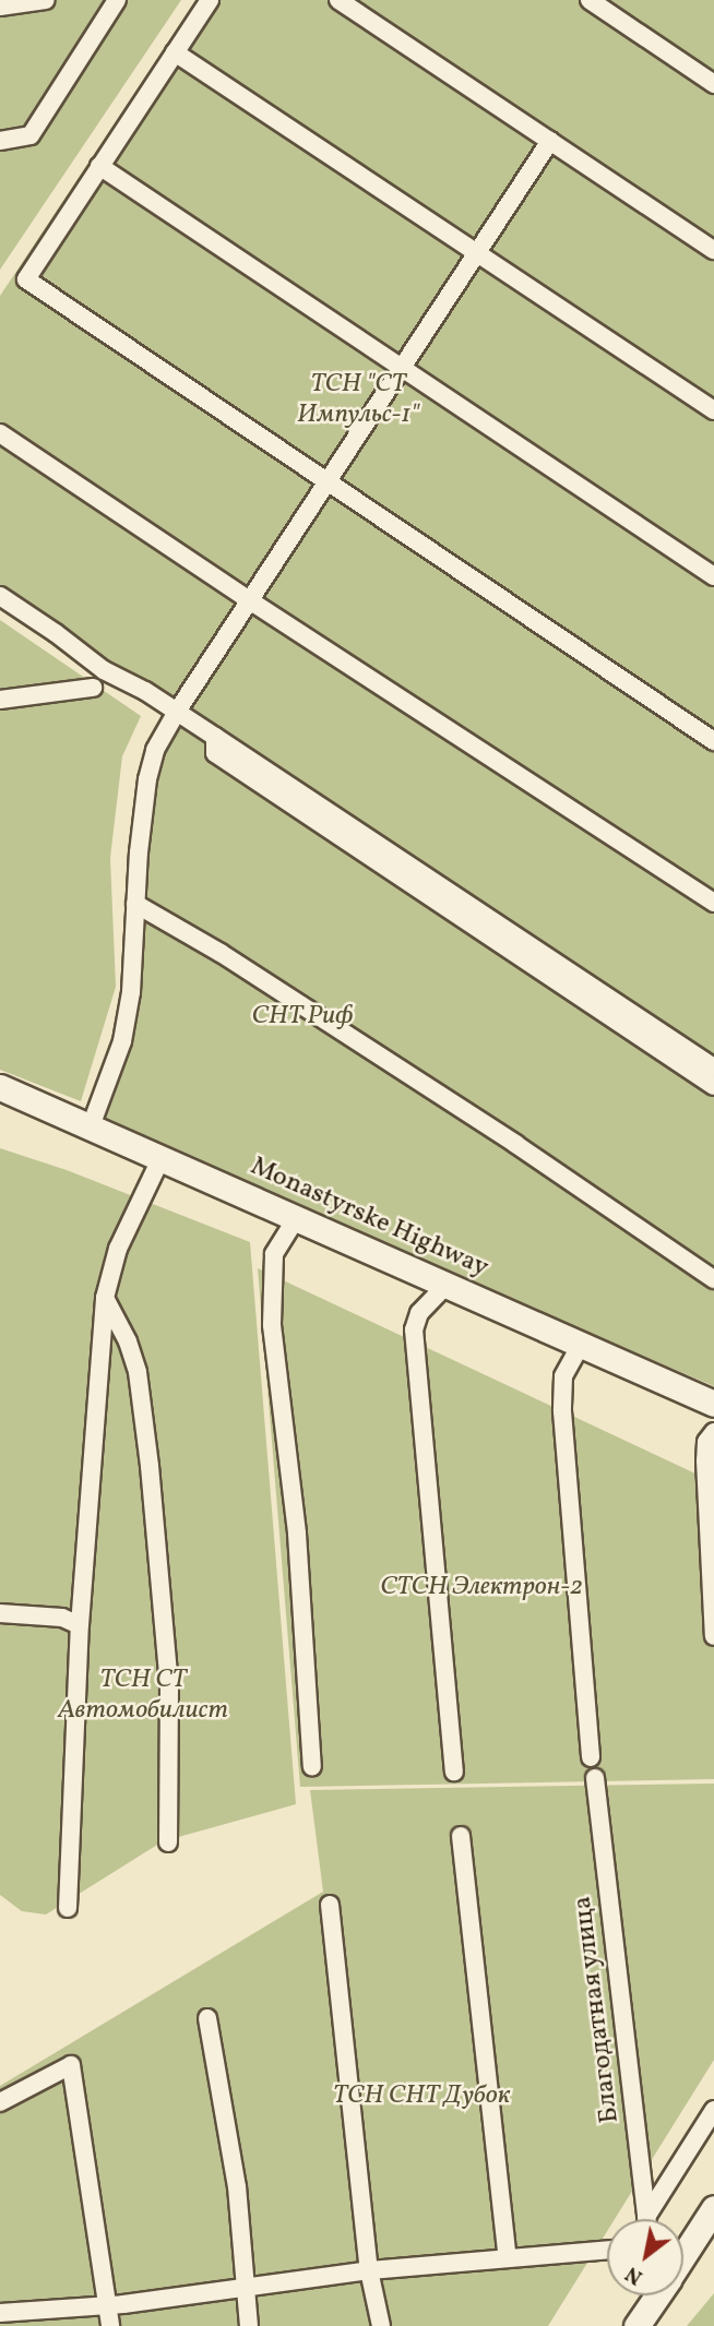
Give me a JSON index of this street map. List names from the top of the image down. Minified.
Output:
{"streets":{"main road":["Monastyrske Highway"],"street":["Благодатная улица"]},"parks":["ТСН \"СТ Импульс-1\"","СНТ Риф","СТСН Электрон-2","ТСН СТ Автомобилист","ТСН СНТ Дубок"],"north":"bottom left"}
